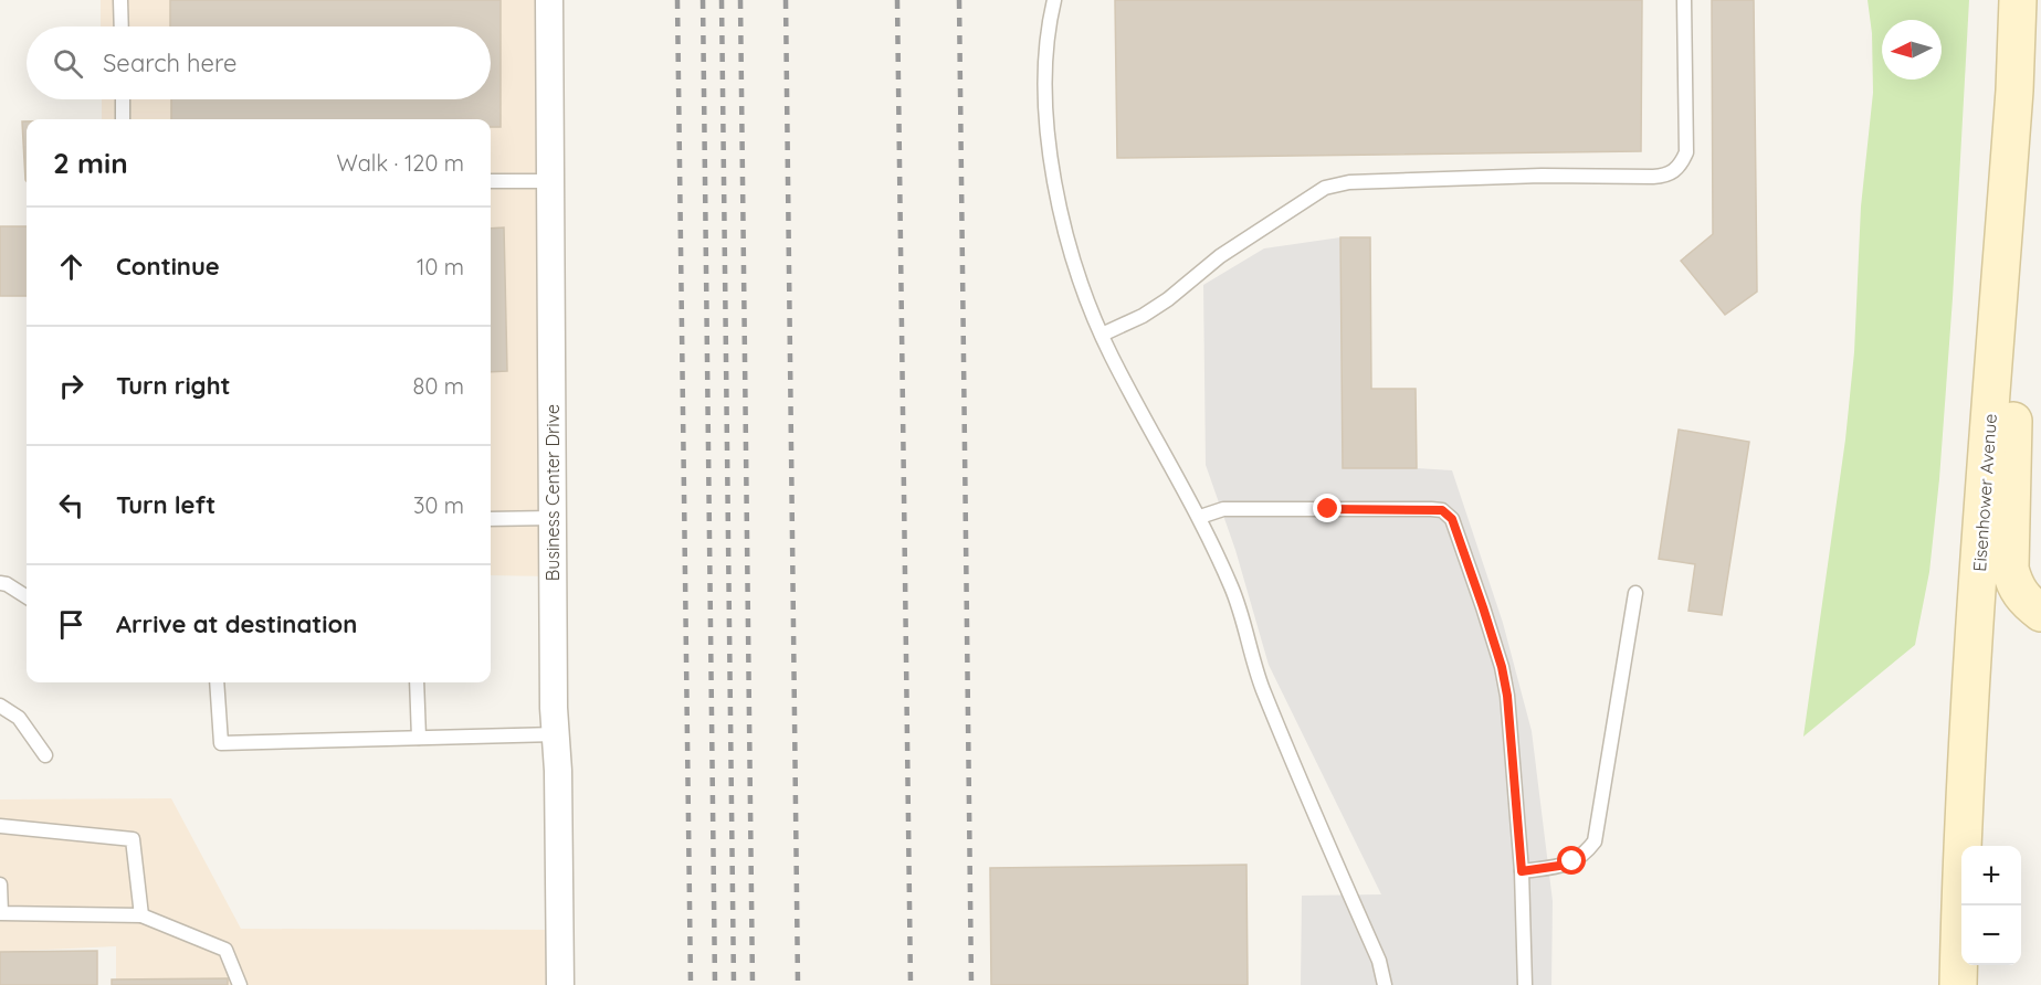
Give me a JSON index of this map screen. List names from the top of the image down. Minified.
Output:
{"streets":{"main road":["Eisenhower Avenue"],"street":["Business Center Drive"]},"north":"left","page":{"search":"Search here","heading":["2 min","Walk · 120 m"],"list":[["Continue","10 m"],["Turn right","80 m"],["Turn left","30 m"],"Arrive at destination"],"map_buttons":["+","−"]}}
